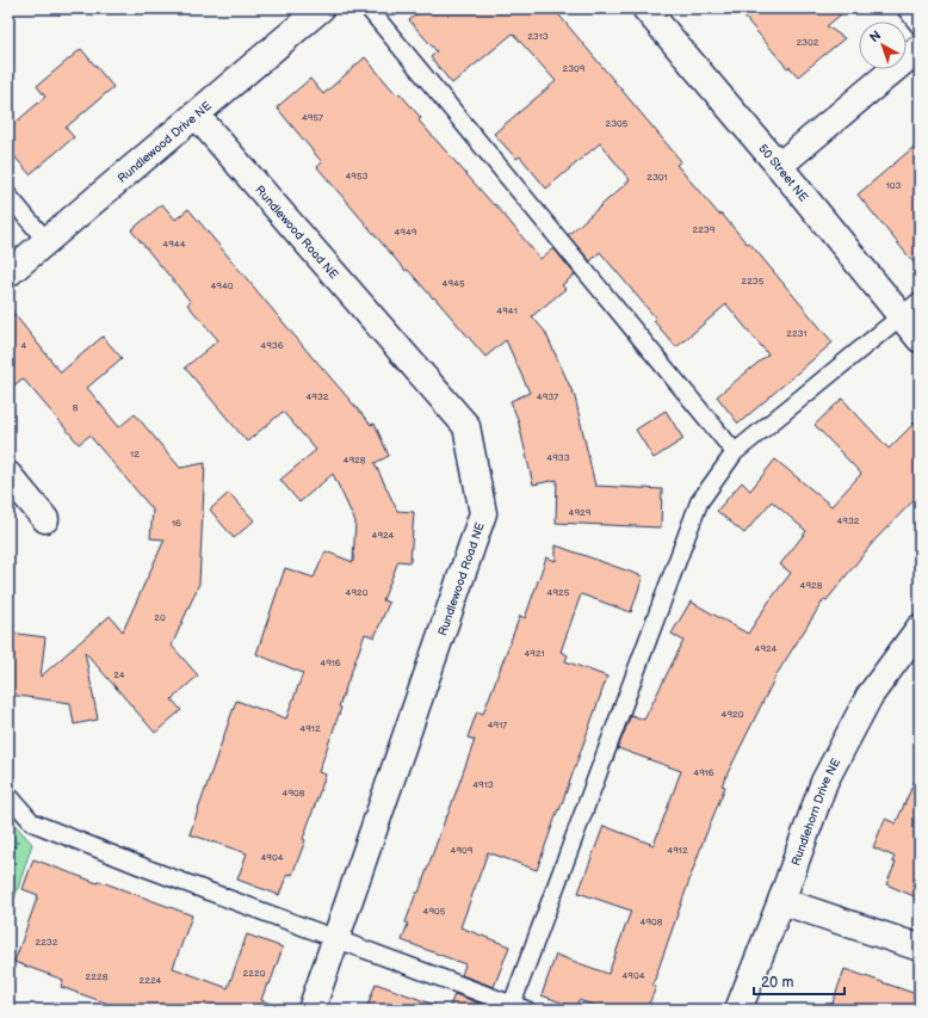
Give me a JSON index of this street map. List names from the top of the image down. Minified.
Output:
{"streets":{"street":["Rundlewood Drive NE","50 Street NE","Rundlewood Road NE","Rundlehorn Drive NE"]},"crossings":[["Rundlewood Drive NE","Rundlewood Road NE"]],"house_numbers":["2313","2302","2309","4957","2305","4953","2301","103","2239","4949","4944","2235","4945","4940","4941","2231","4","4936","4932","4937","8","12","4933","4928","4929","4932","16","4924","4928","4920","4925","20","4924","4921","4916","24","4920","4917","4912","4916","4913","4908","4909","4912","4904","4905","4908","2232","2220","4904","2228","2224"],"scale_bar":"20 m","north":"top left"}
